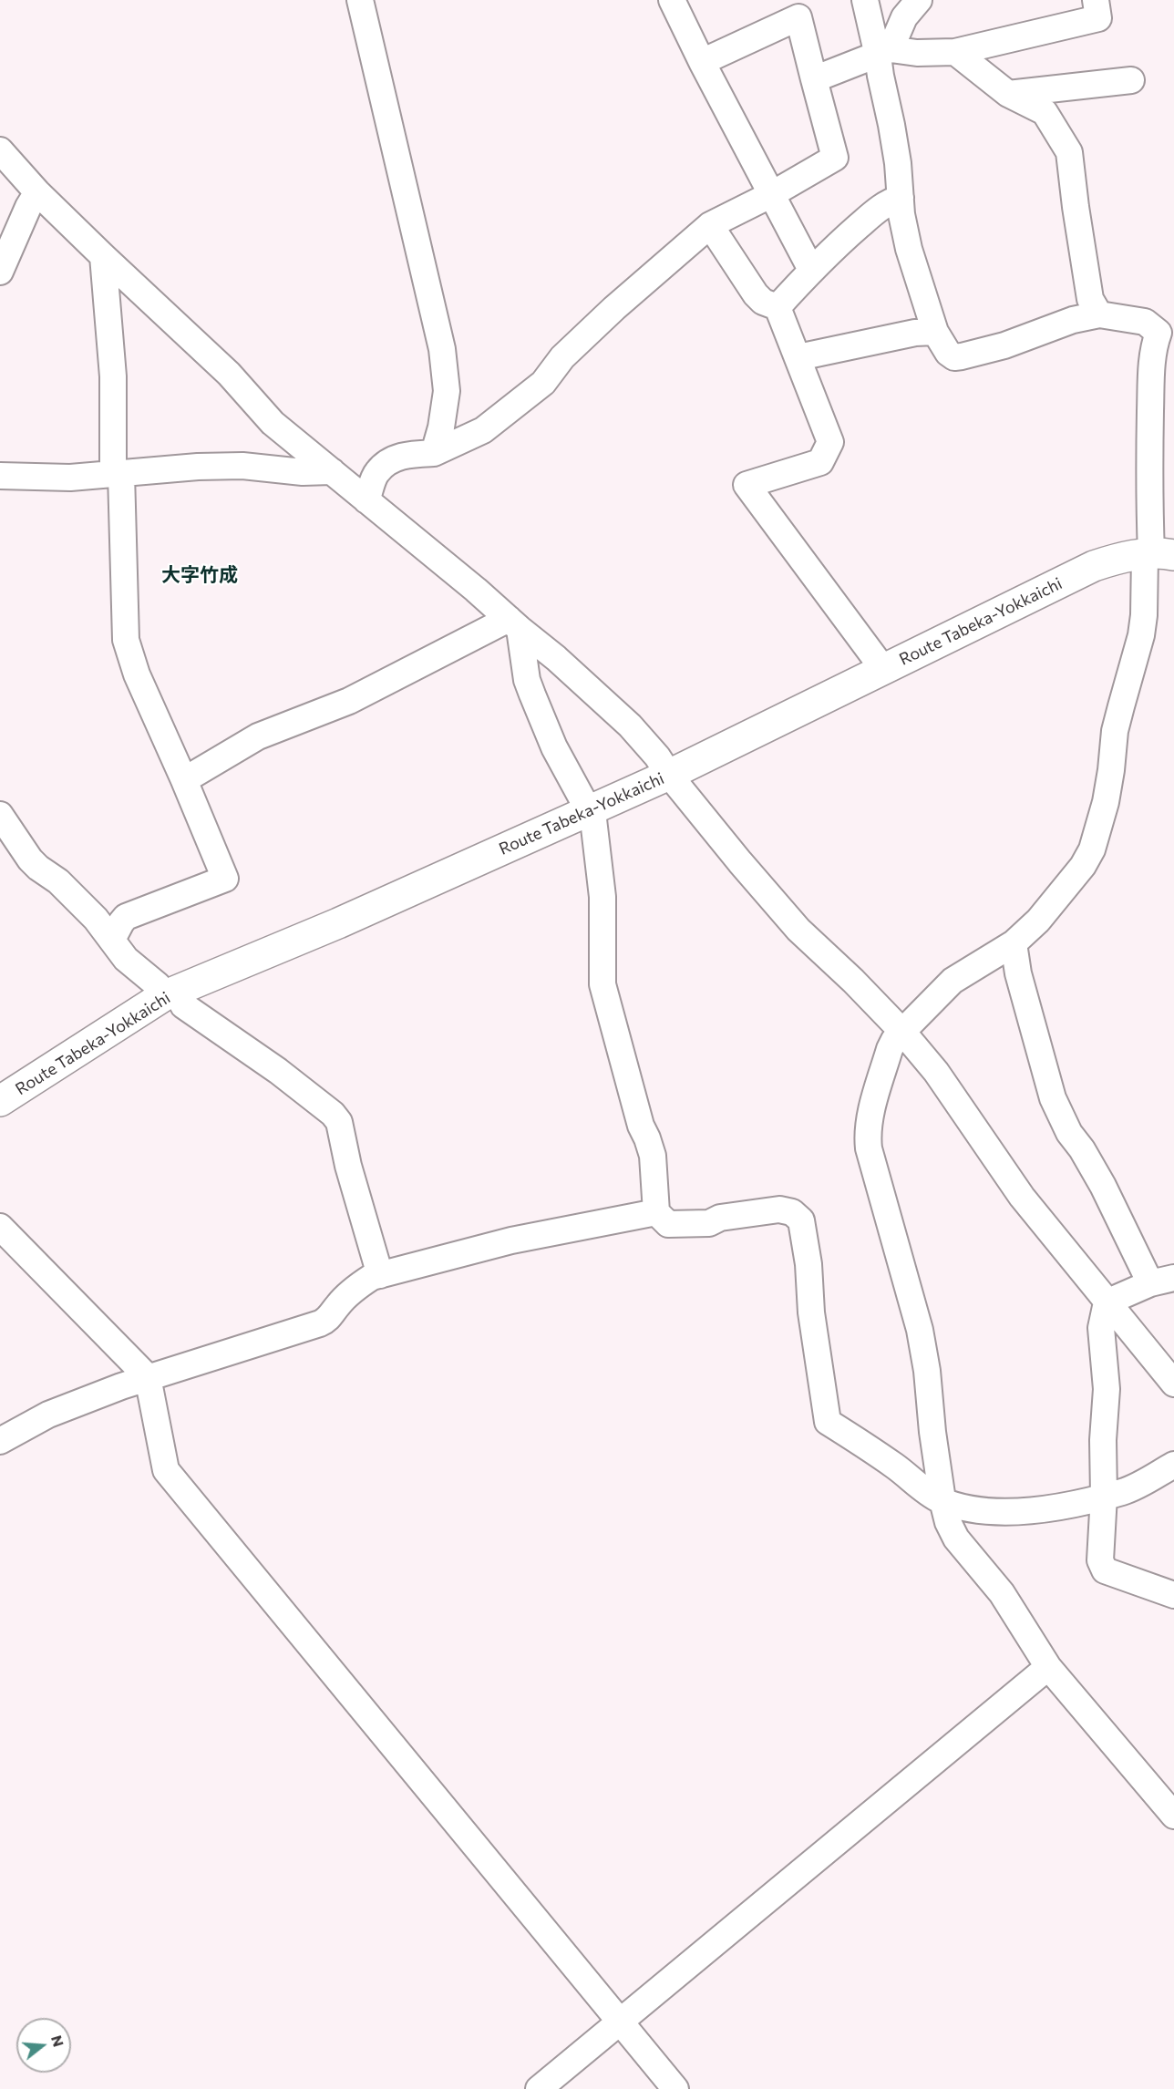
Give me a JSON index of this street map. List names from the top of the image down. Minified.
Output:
{"streets":{"main road":["Route Tabeka-Yokkaichi"]},"districts":["大字竹成"],"north":"right"}
